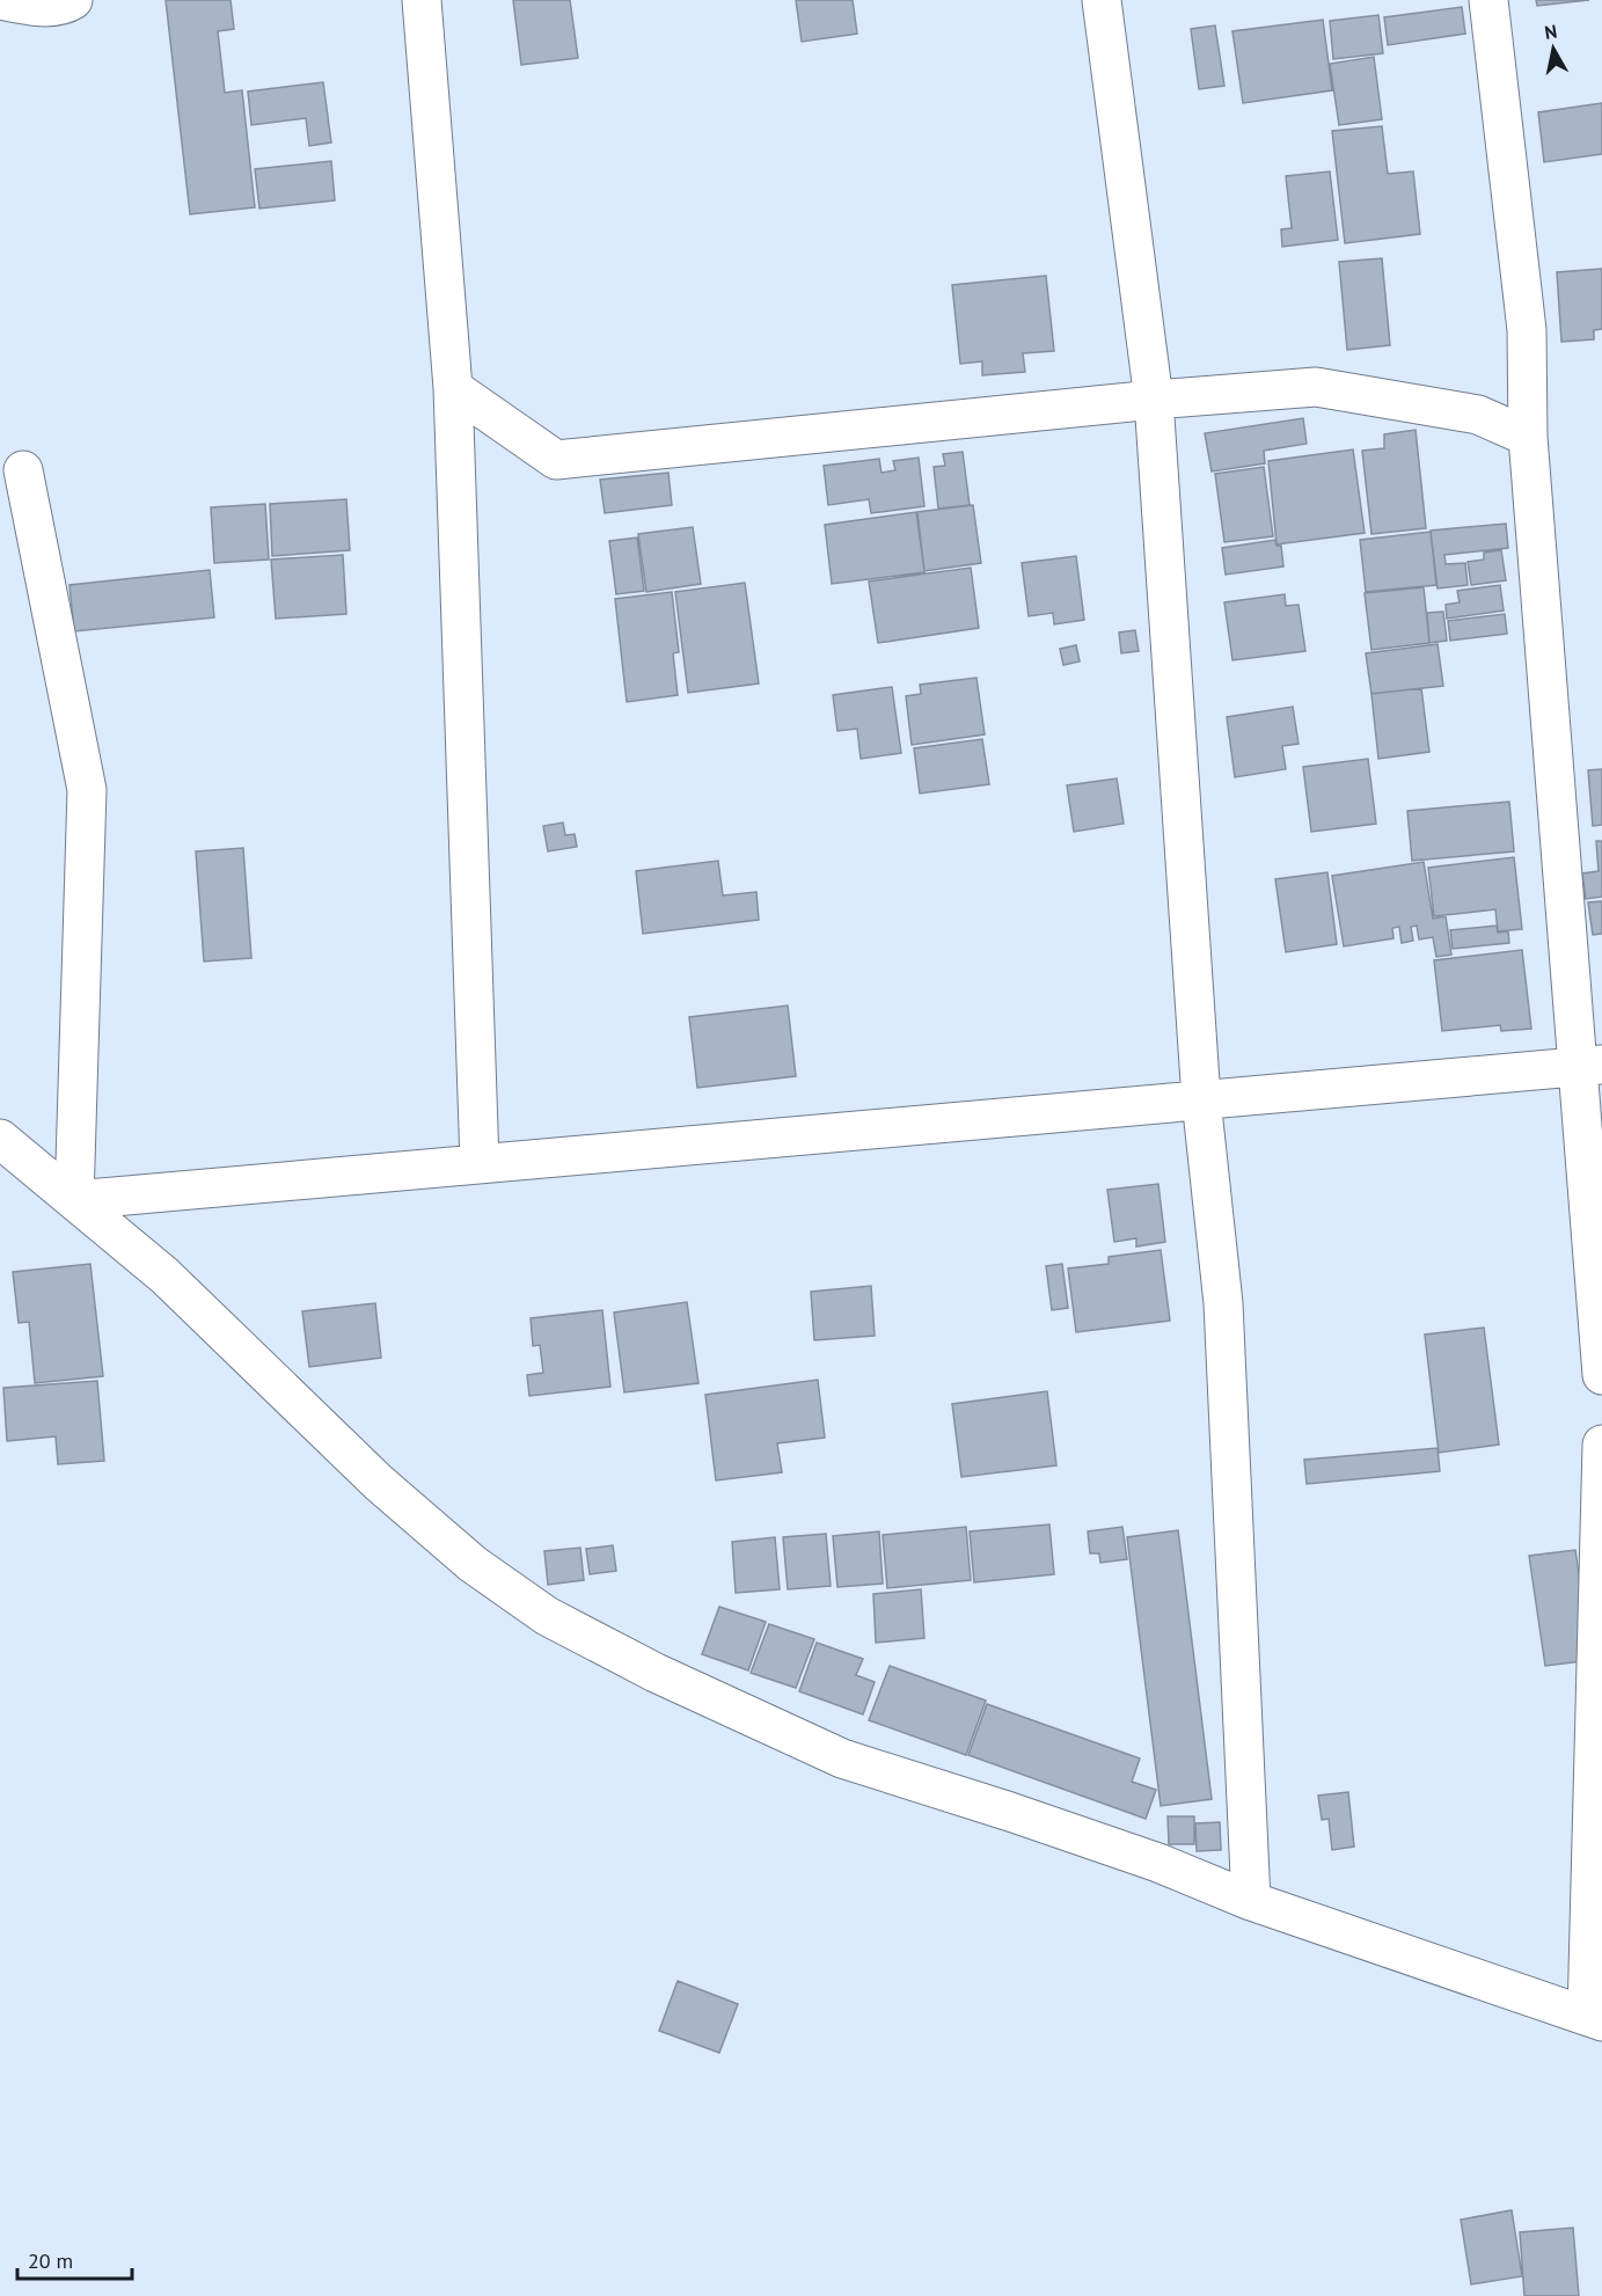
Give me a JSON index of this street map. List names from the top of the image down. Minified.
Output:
{"scale_bar":"20 m","north":"top"}
